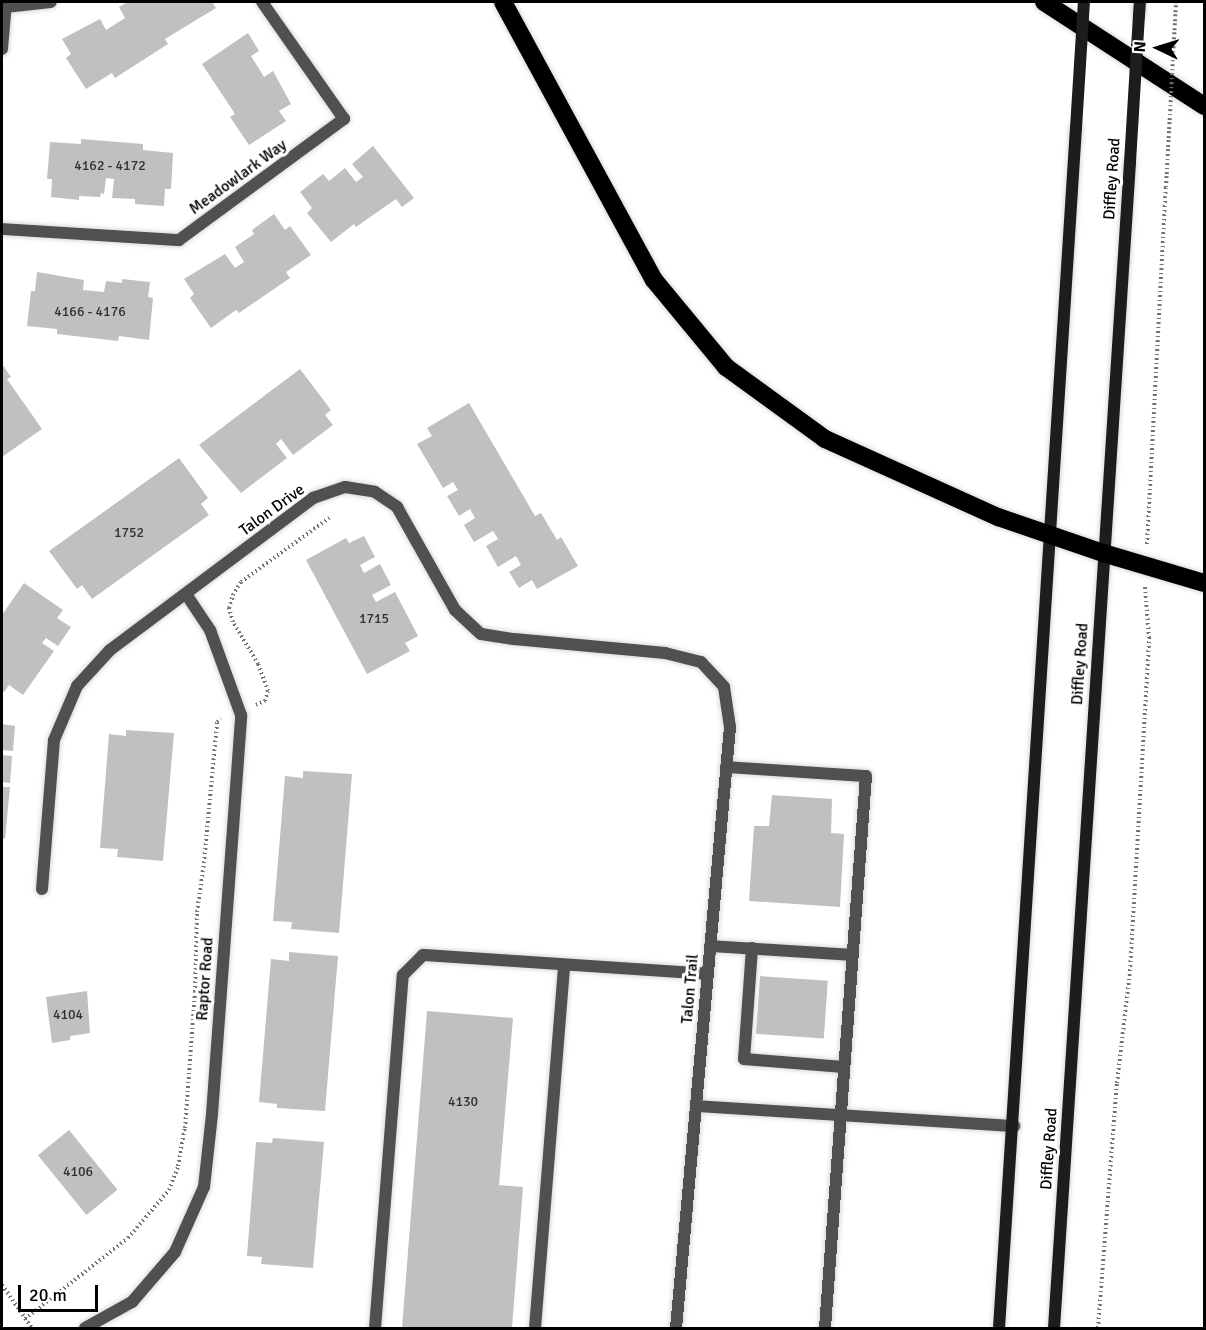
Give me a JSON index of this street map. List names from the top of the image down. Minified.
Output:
{"streets":{"main road":["Diffley Road"],"street":["Meadowlark Way","Talon Drive","Raptor Road","Talon Trail"]},"crossings":[["Talon Drive","Raptor Road"],["Talon Drive","Talon Trail"]],"house_numbers":["4162 - 4172","4166 - 4176","1752","1715","4104","4130","4106"],"scale_bar":"20 m","north":"left"}
